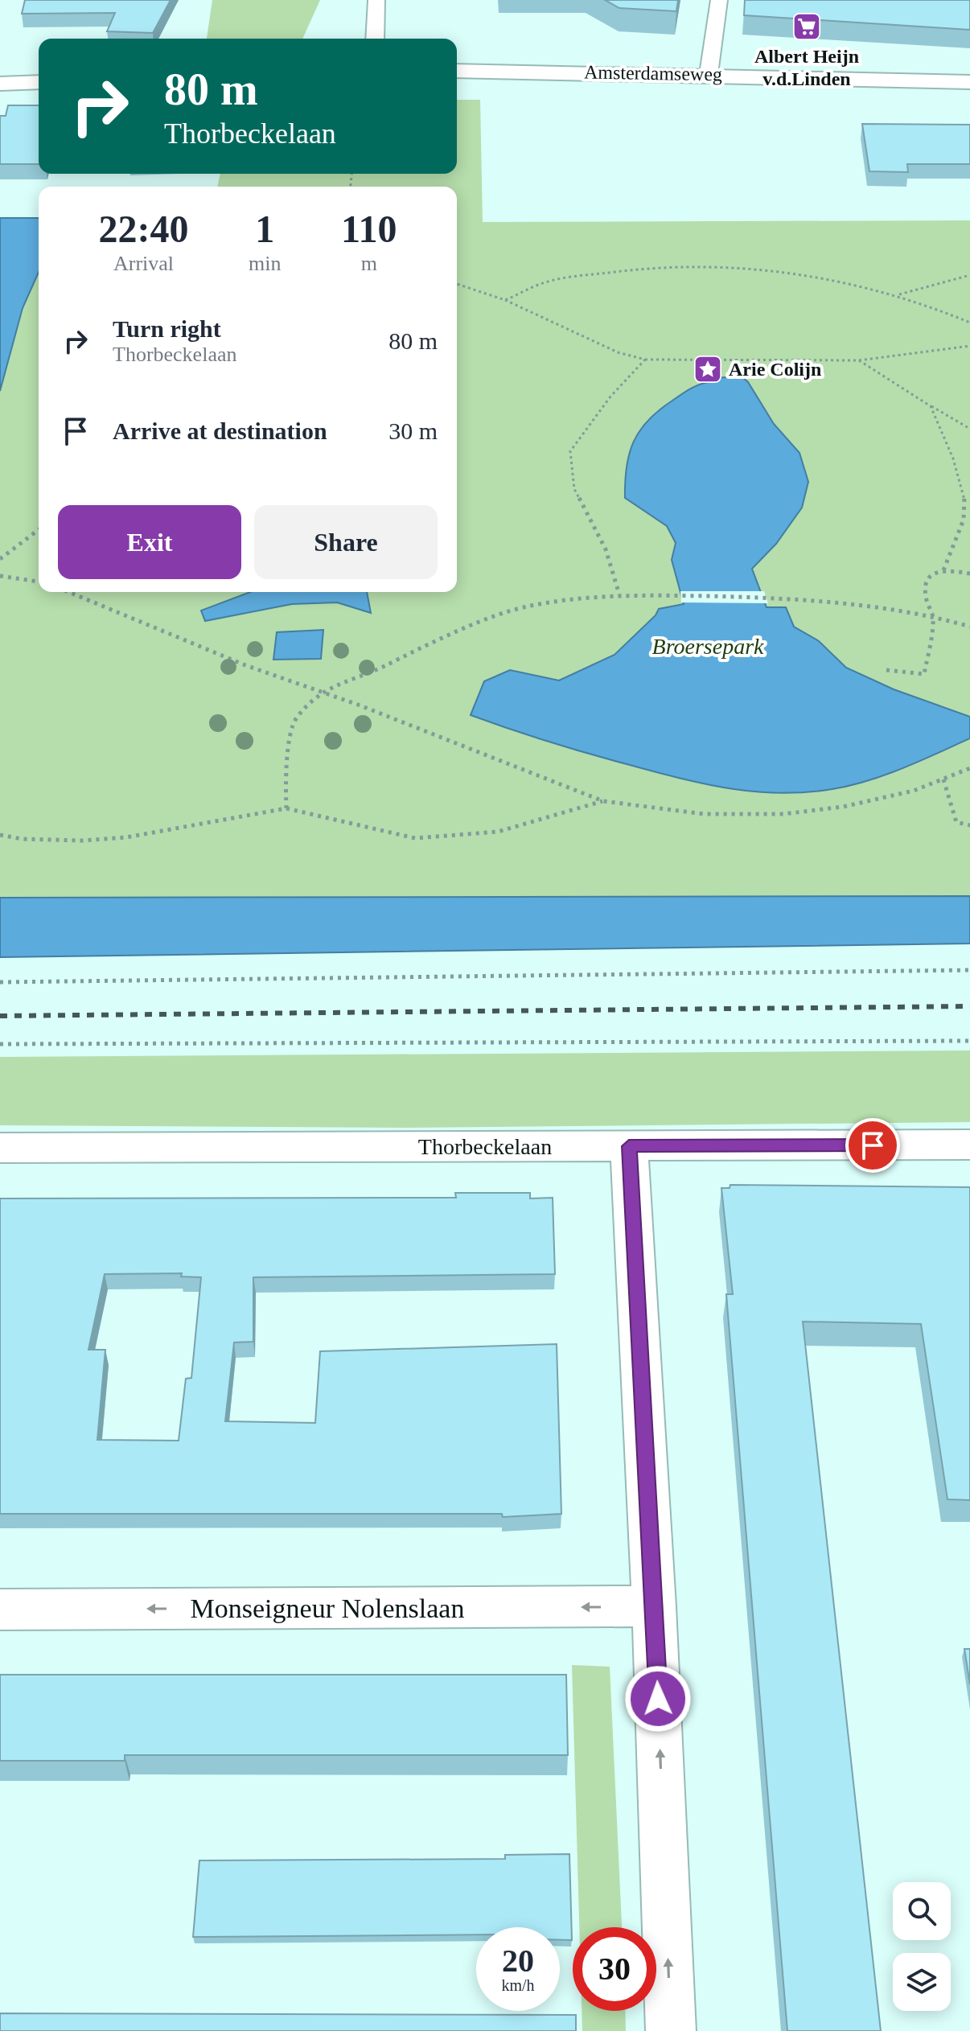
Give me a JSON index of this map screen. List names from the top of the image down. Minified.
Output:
{"streets":{"street":["Amsterdamseweg","Thorbeckelaan","Monseigneur Nolenslaan"]},"one_way":["Monseigneur Nolenslaan"],"parks":["Broersepark"],"places":{"supermarket":["Albert Heijn v.d.Linden"],"place":["Arie Colijn"]},"page":{"turn":["80 m","Thorbeckelaan"],"eta":["22:40","Arrival","1","min","110","m"],"list":[{"name":"Turn right","note":"Thorbeckelaan","value":"80 m"},{"name":"Arrive at destination","value":"30 m"}],"buttons":["Exit","Share"],"speed":"20 km/h","limit":"30"}}
